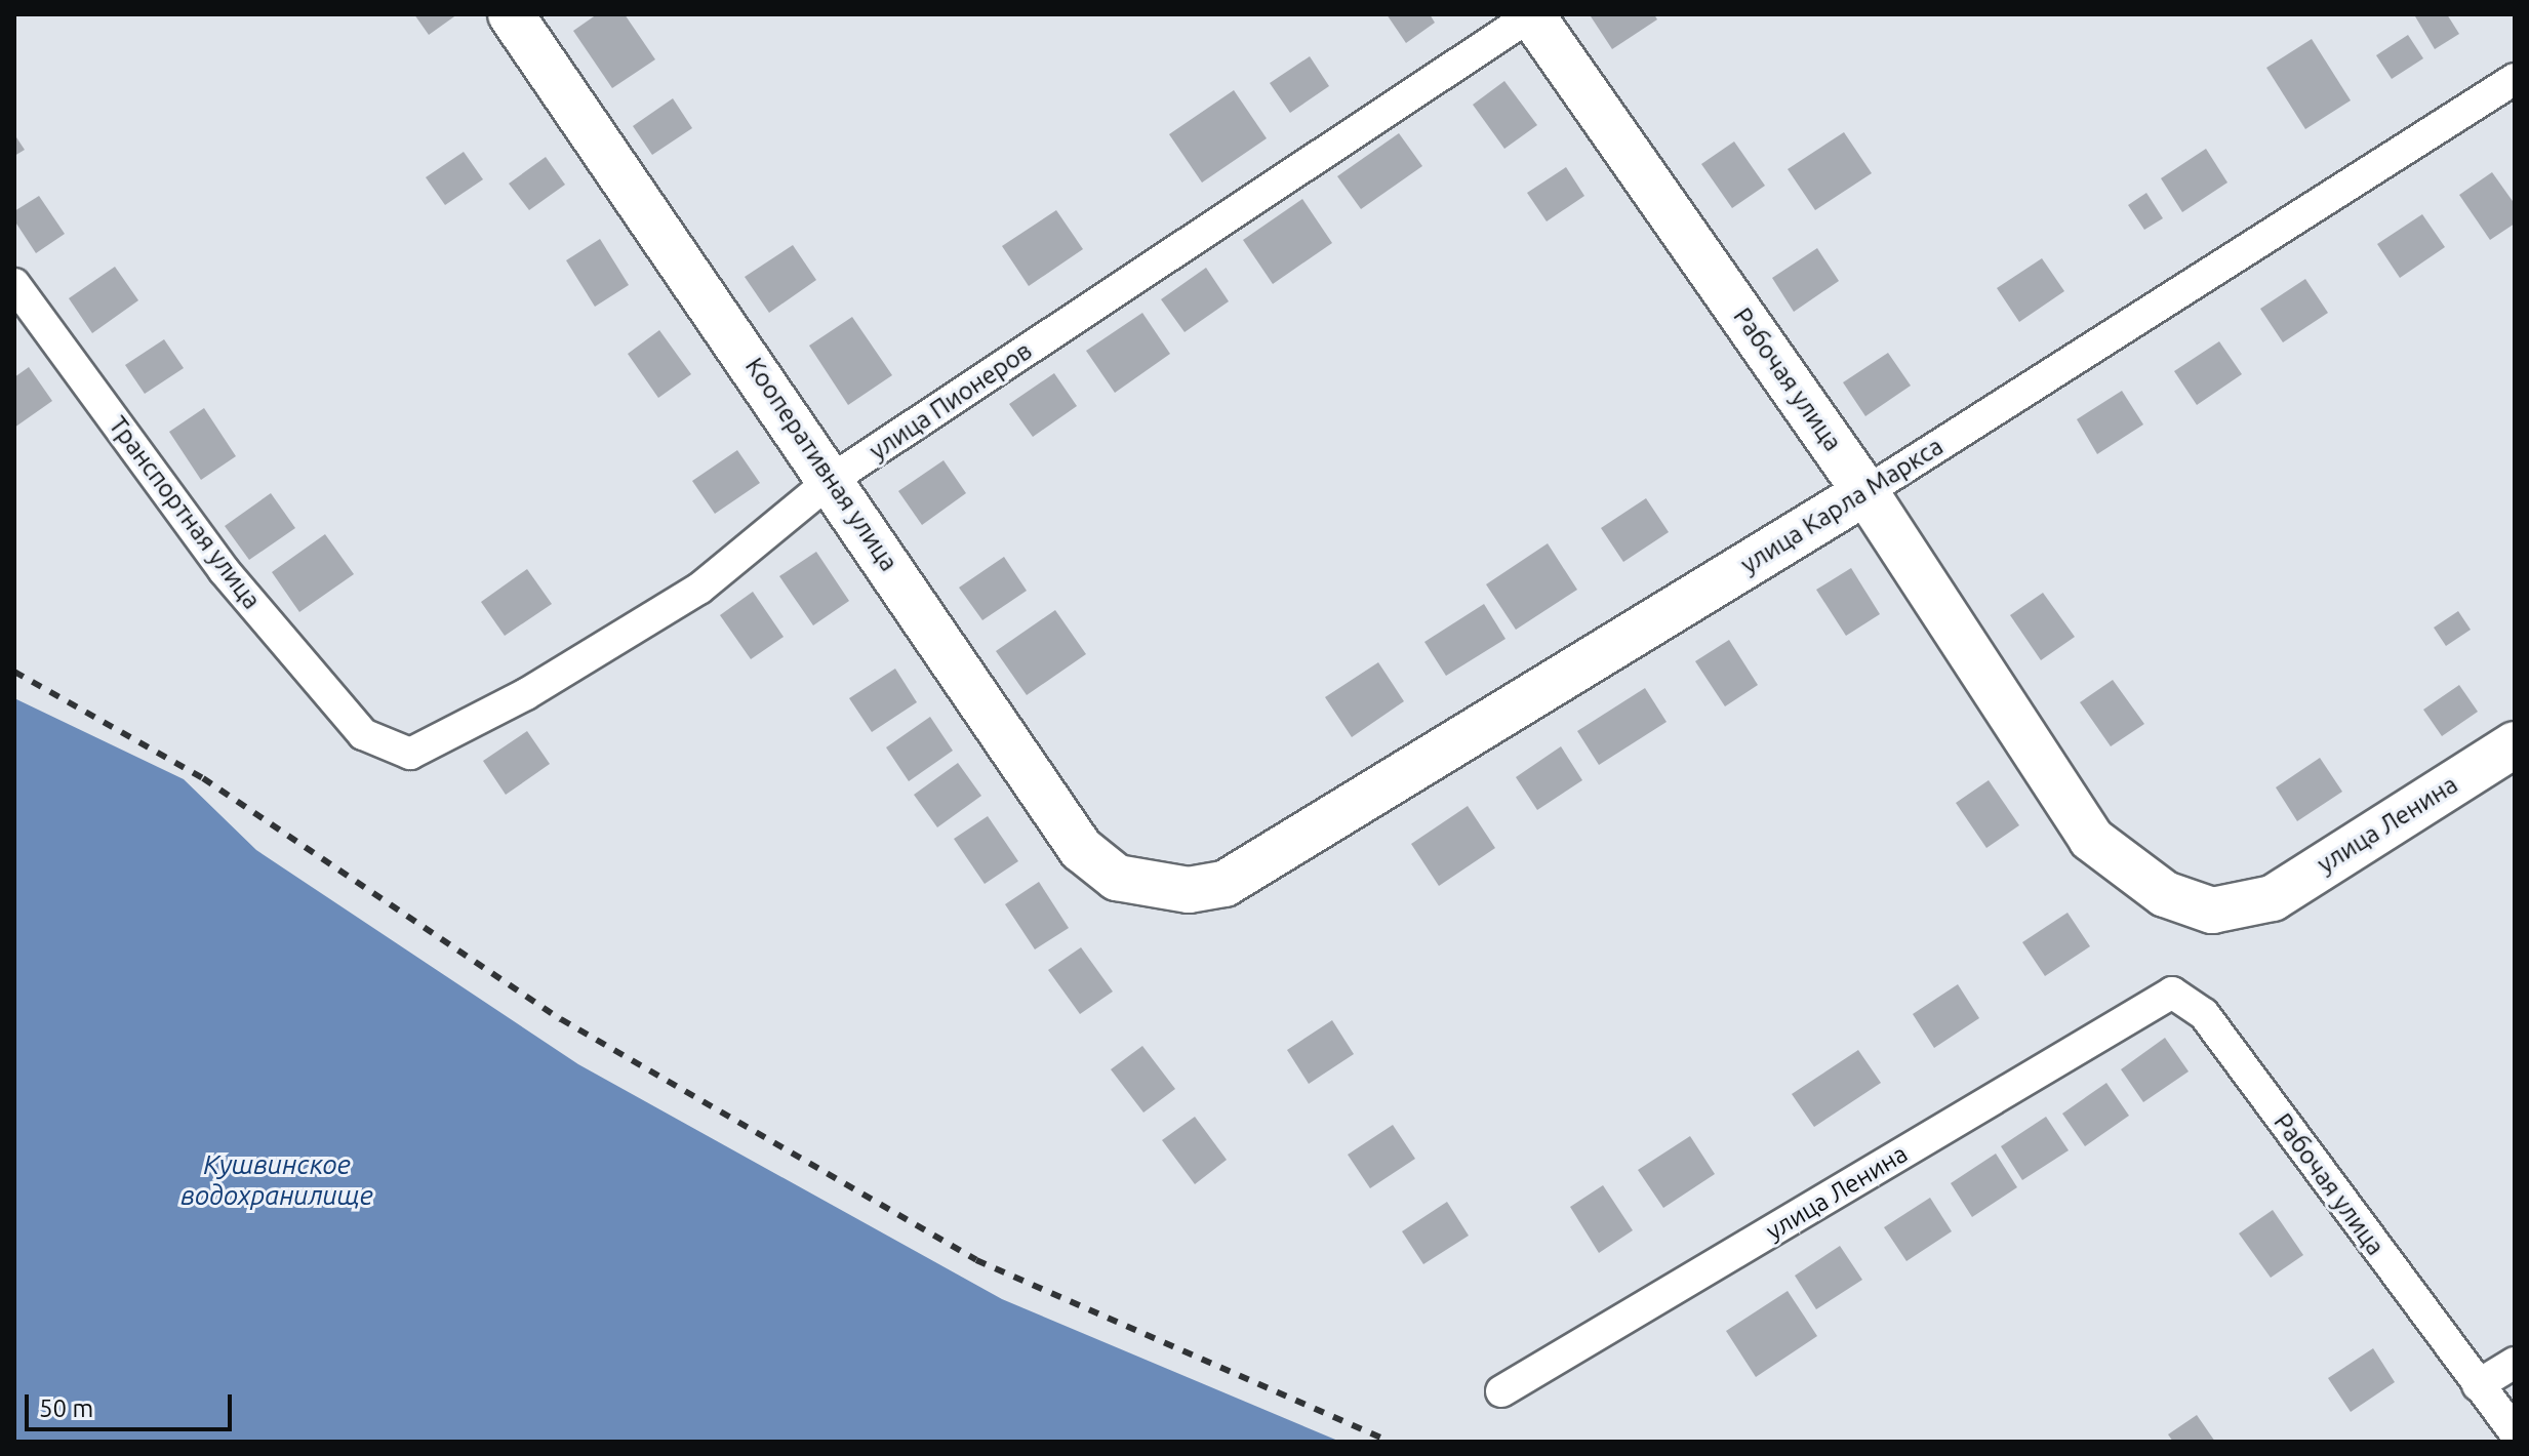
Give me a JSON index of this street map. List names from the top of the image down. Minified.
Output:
{"streets":{"main road":["Рабочая улица","Кооперативная улица","улица Карла Маркса","улица Ленина"],"street":["улица Пионеров","Транспортная улица"]},"crossings":[["Рабочая улица","улица Пионеров"],["Рабочая улица","улица Карла Маркса"],["Рабочая улица","улица Ленина"],["улица Пионеров","Кооперативная улица"],["улица Пионеров","Транспортная улица"],["Кооперативная улица","улица Карла Маркса"]],"water":["Кушвинское водохранилище"],"scale_bar":"50 m"}
